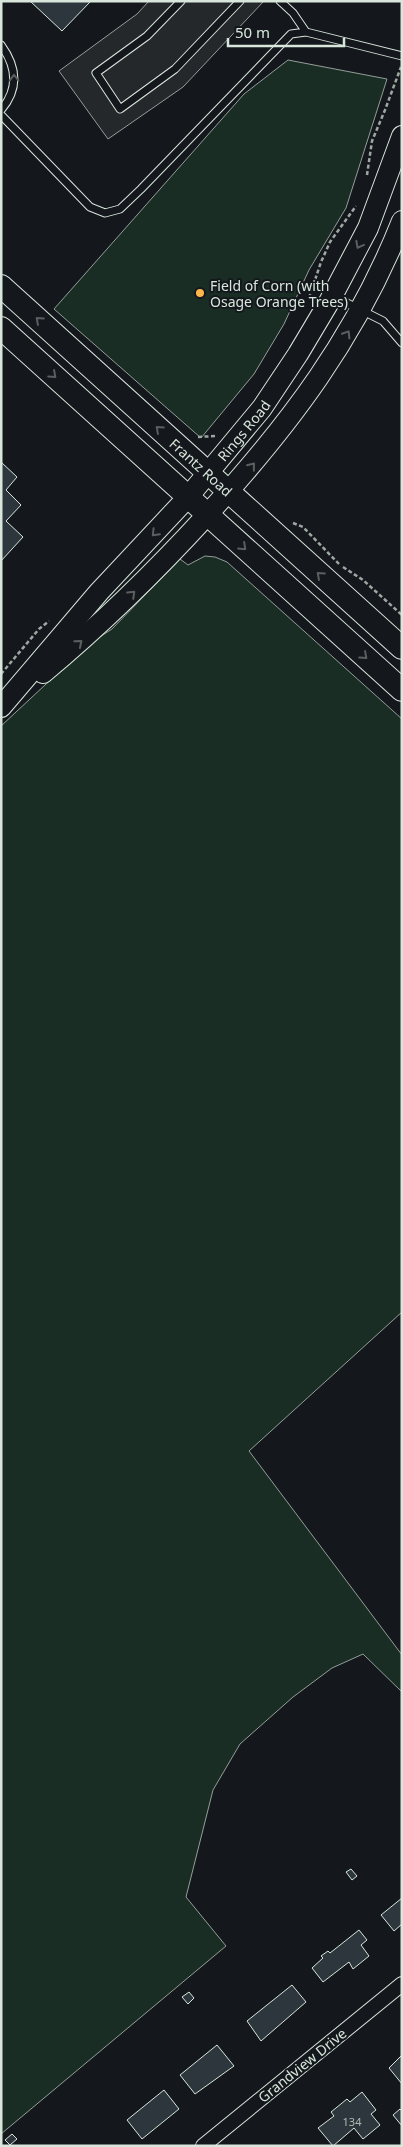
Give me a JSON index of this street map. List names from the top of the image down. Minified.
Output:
{"streets":{"main road":["Rings Road","Frantz Road"],"street":["Grandview Drive"]},"crossings":[["Rings Road","Frantz Road"]],"places":["Field of Corn (with Osage Orange Trees)"],"house_numbers":["134"],"scale_bar":"50 m"}
